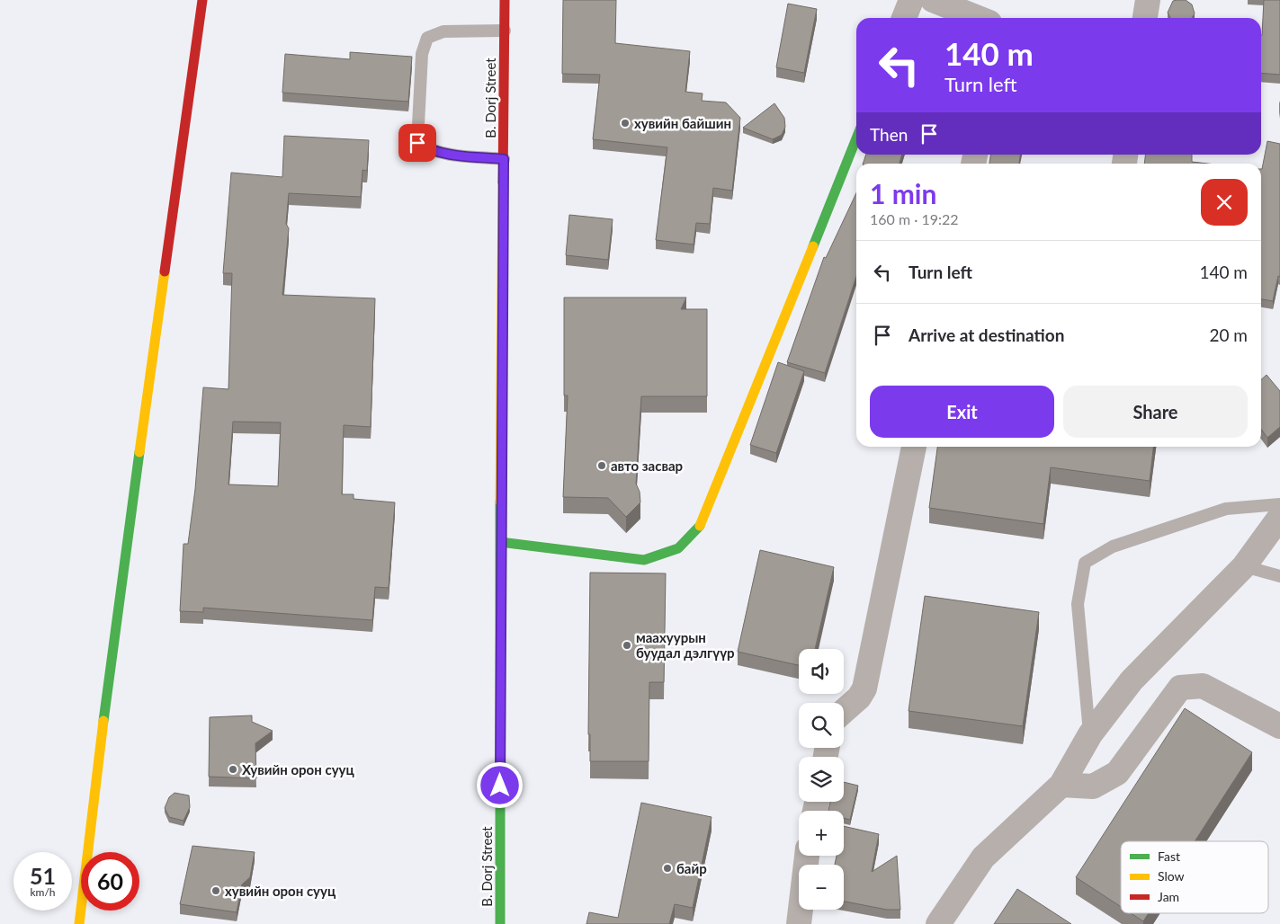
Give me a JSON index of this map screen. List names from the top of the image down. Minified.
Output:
{"streets":{"street":["B. Dorj Street"]},"places":["хувийн байшин","авто засвар","маахуурын буудал дэлгүүр","Хувийн орон сууц","байр","хувийн орон сууц"],"legend":["Fast","Slow","Jam"],"page":{"turn":["140 m","Turn left"],"then":"Then","heading":["1 min","160 m · 19:22"],"list":[{"name":"Turn left","value":"140 m"},{"name":"Arrive at destination","value":"20 m"}],"buttons":["Exit","Share"],"map_buttons":["+","−"],"speed":"51 km/h","limit":"60"}}
